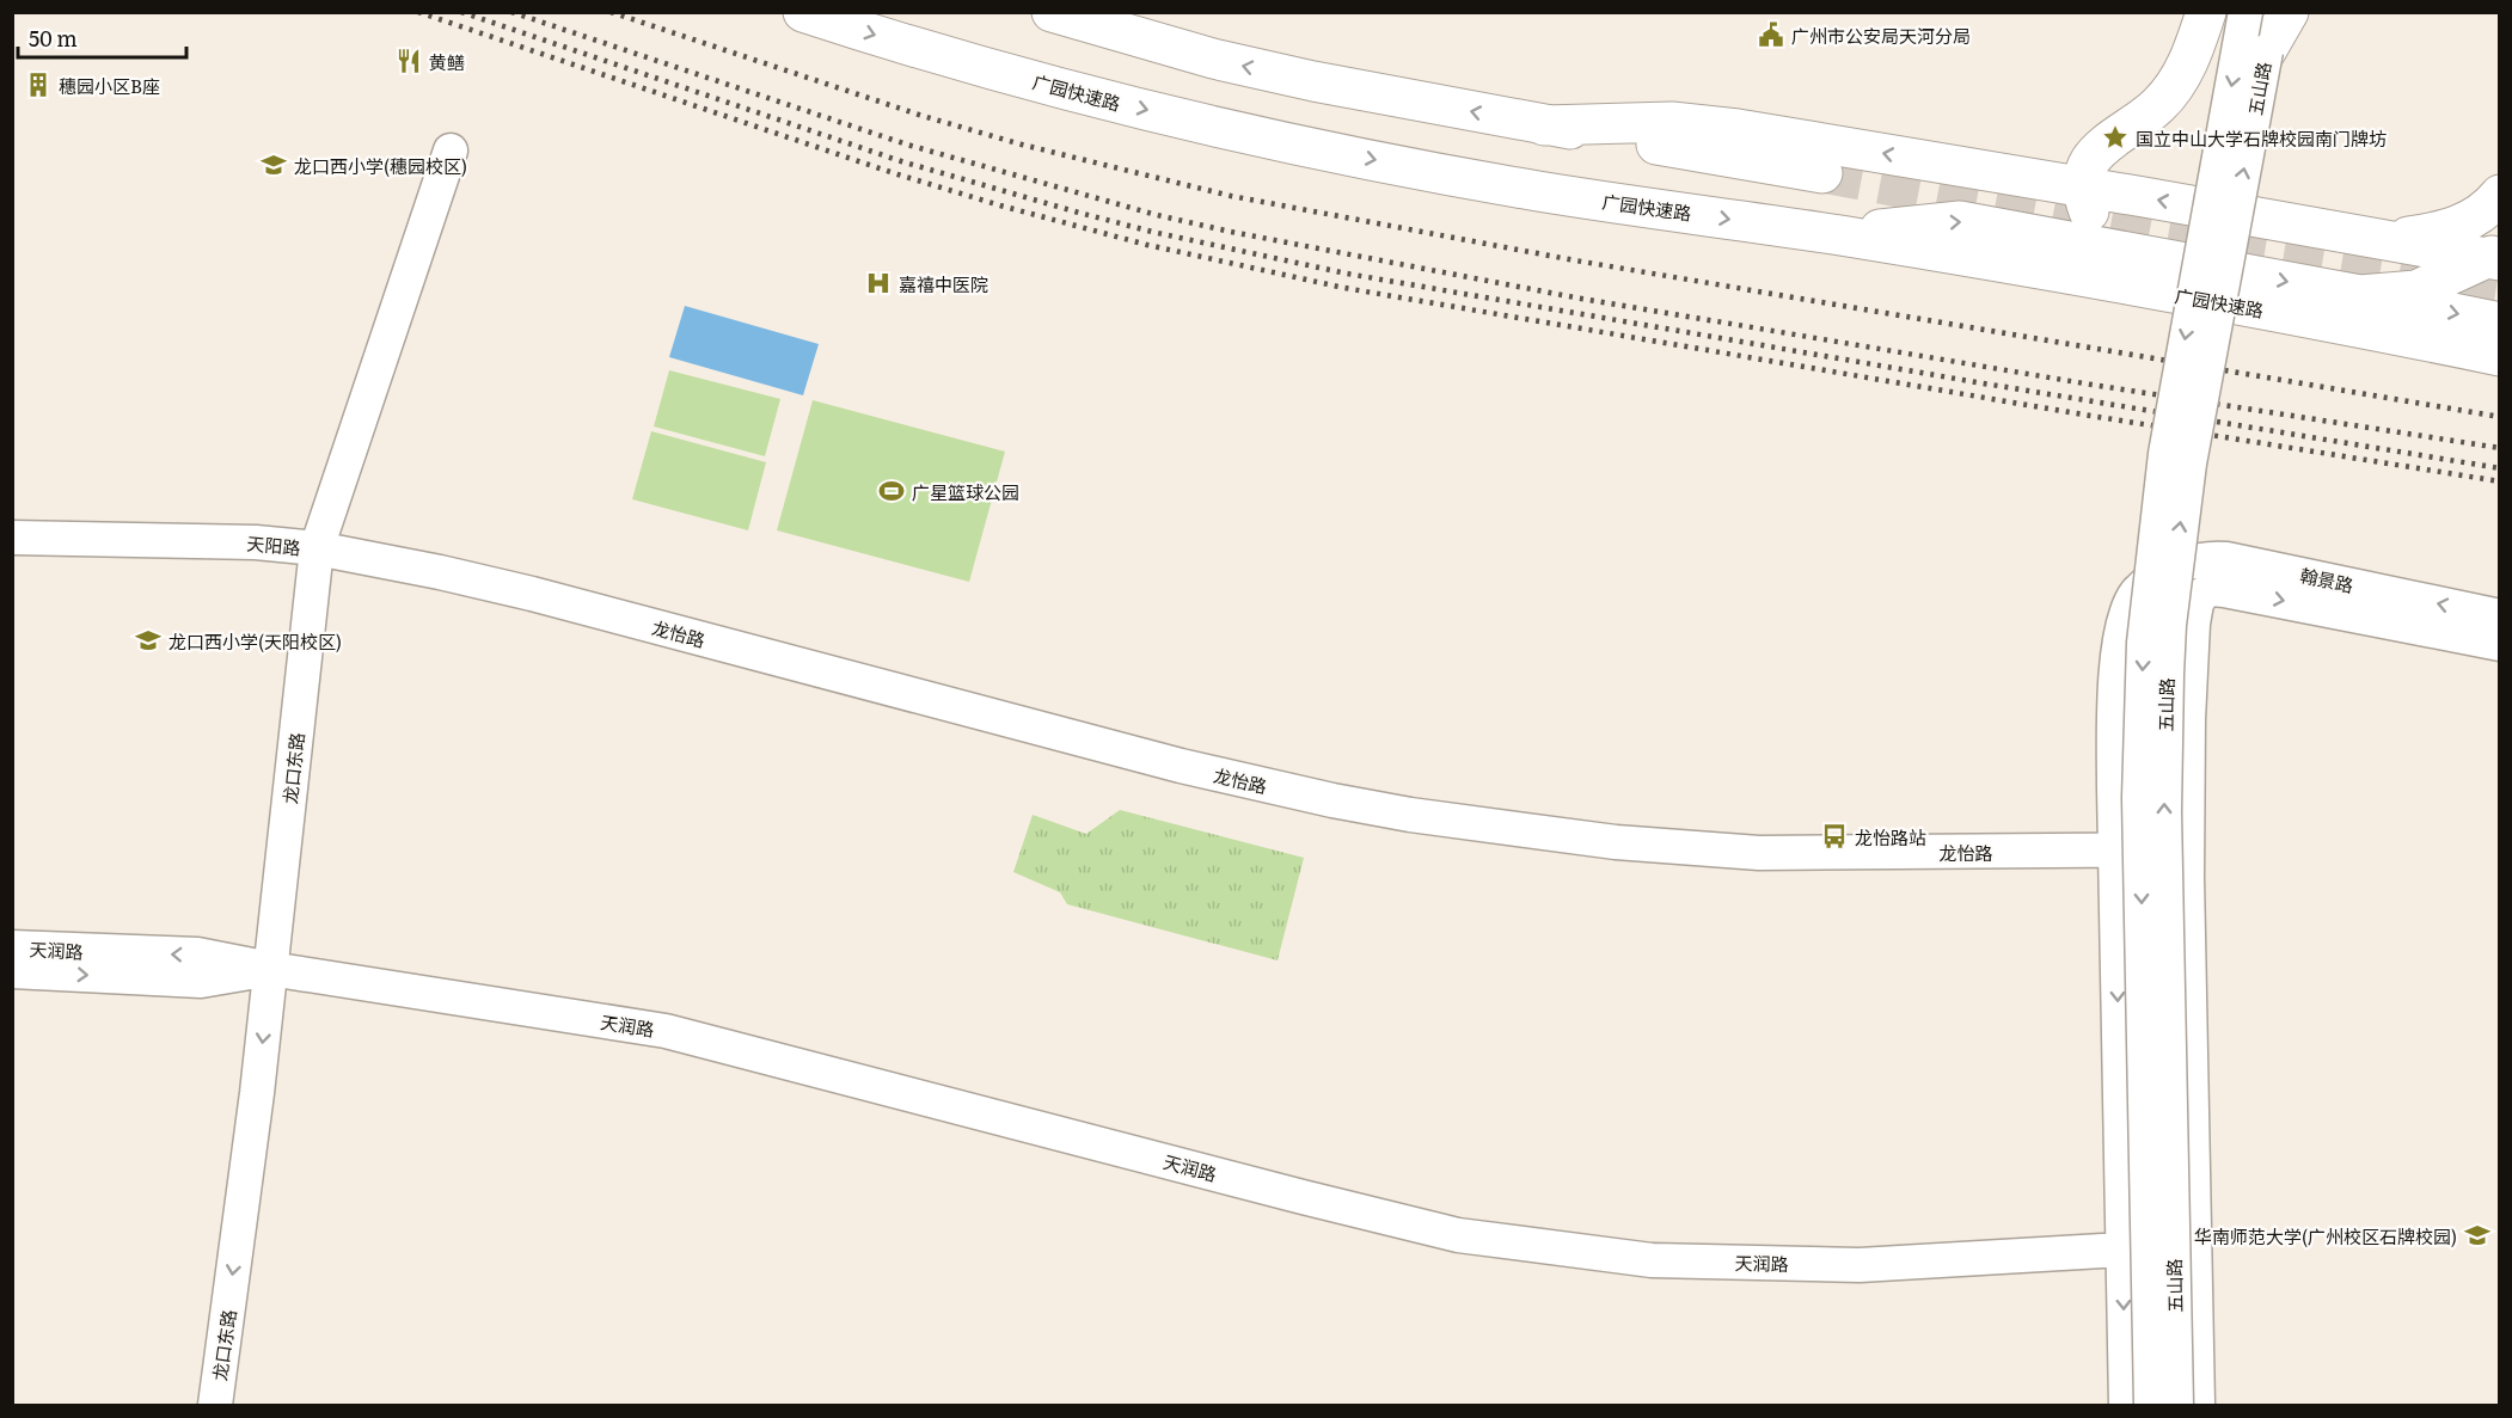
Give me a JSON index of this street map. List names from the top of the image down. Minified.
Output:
{"streets":{"highway":["广园快速路"],"street":["五山路","天阳路","翰景路","龙怡路","龙口东路","天润路"]},"crossings":[["天阳路","龙怡路"],["天阳路","龙口东路"],["翰景路","龙怡路"],["龙怡路","龙口东路"],["龙口东路","天润路"]],"places":{"public building":["广州市公安局天河分局"],"restaurant":["黄鳝"],"building":["穗园小区B座"],"place":["国立中山大学石牌校园南门牌坊"],"school or university":["龙口西小学(穗园校区)","龙口西小学(天阳校区)","华南师范大学(广州校区石牌校园)"],"hospital":["嘉禧中医院"],"sports":["广星篮球公园"],"bus stop":["龙怡路站"]},"scale_bar":"50 m"}
